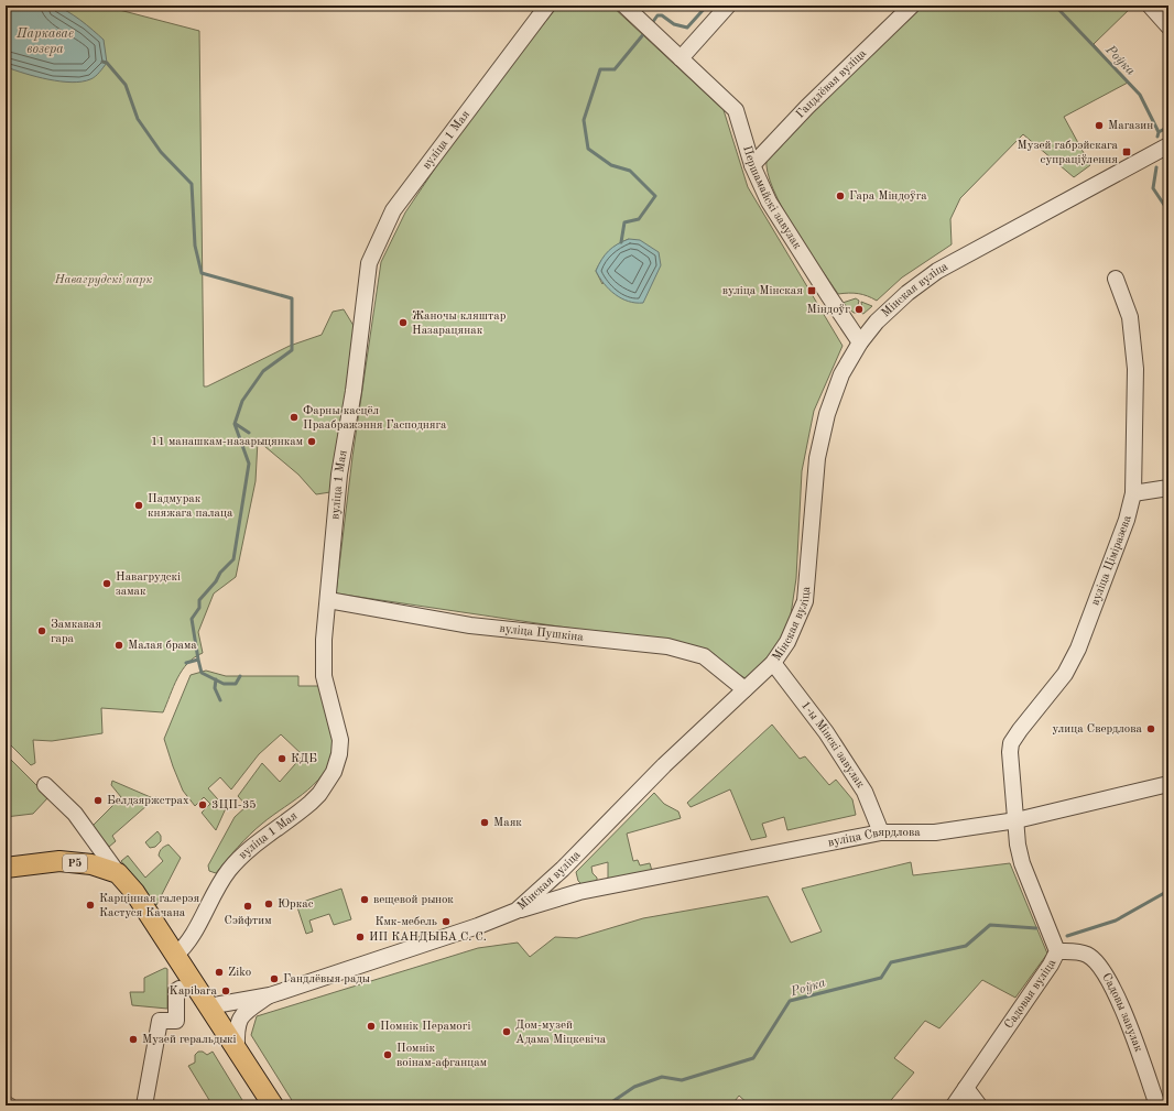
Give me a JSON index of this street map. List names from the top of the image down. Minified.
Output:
{"streets":{"main road":["Р5"],"street":["Гандлёвая вуліца","вуліца 1 Мая","Першамайскі завулак","Мінская вуліца","вуліца Ціміразева","вуліца Пушкіна","1-ы Мінскі завулак","вуліца Свярдлова","Садовая вуліца","Садовы завулак"]},"crossings":[["Гандлёвая вуліца","Першамайскі завулак"],["вуліца 1 Мая","вуліца Пушкіна"],["Першамайскі завулак","Мінская вуліца"],["Мінская вуліца","вуліца Пушкіна"],["Мінская вуліца","1-ы Мінскі завулак"],["Мінская вуліца","вуліца Свярдлова"],["вуліца Ціміразева","вуліца Свярдлова"],["вуліца Ціміразева","Садовая вуліца"],["1-ы Мінскі завулак","вуліца Свярдлова"],["вуліца Свярдлова","Садовая вуліца"],["Садовая вуліца","Садовы завулак"]],"water":["Паркавае возера","Роўка"],"parks":["Навагрудскі парк"],"places":{"other":["Магазин","Гара Міндоўга","Міндоўг","Жаночы кляштар Назарацянак","Фарны касцёл Праабражэння Гасподняга","11 манашкам-назарыцянкам","Падмурак княжага палаца","Навагрудскі замак","Замкавая гара","Малая брама","улица Свердлова","КДБ","Белдзяржстрах","3ЦП-35","Маяк","вещевой рынок","Юркас","Карцінная галерэя Кастуся Качана","Сэйфтим","Кмк-мебель","ИП КАНДЫБА С. С.","Ziko","Гандлёвыя рады","Kapibara","Помнік Перамогі","Дом-музей Адама Міцкевіча","Музей геральдыкі","Помнік воінам-афганцам"],"transit":["Музей габрэйскага супраціўлення","вуліца Мінская"]}}
